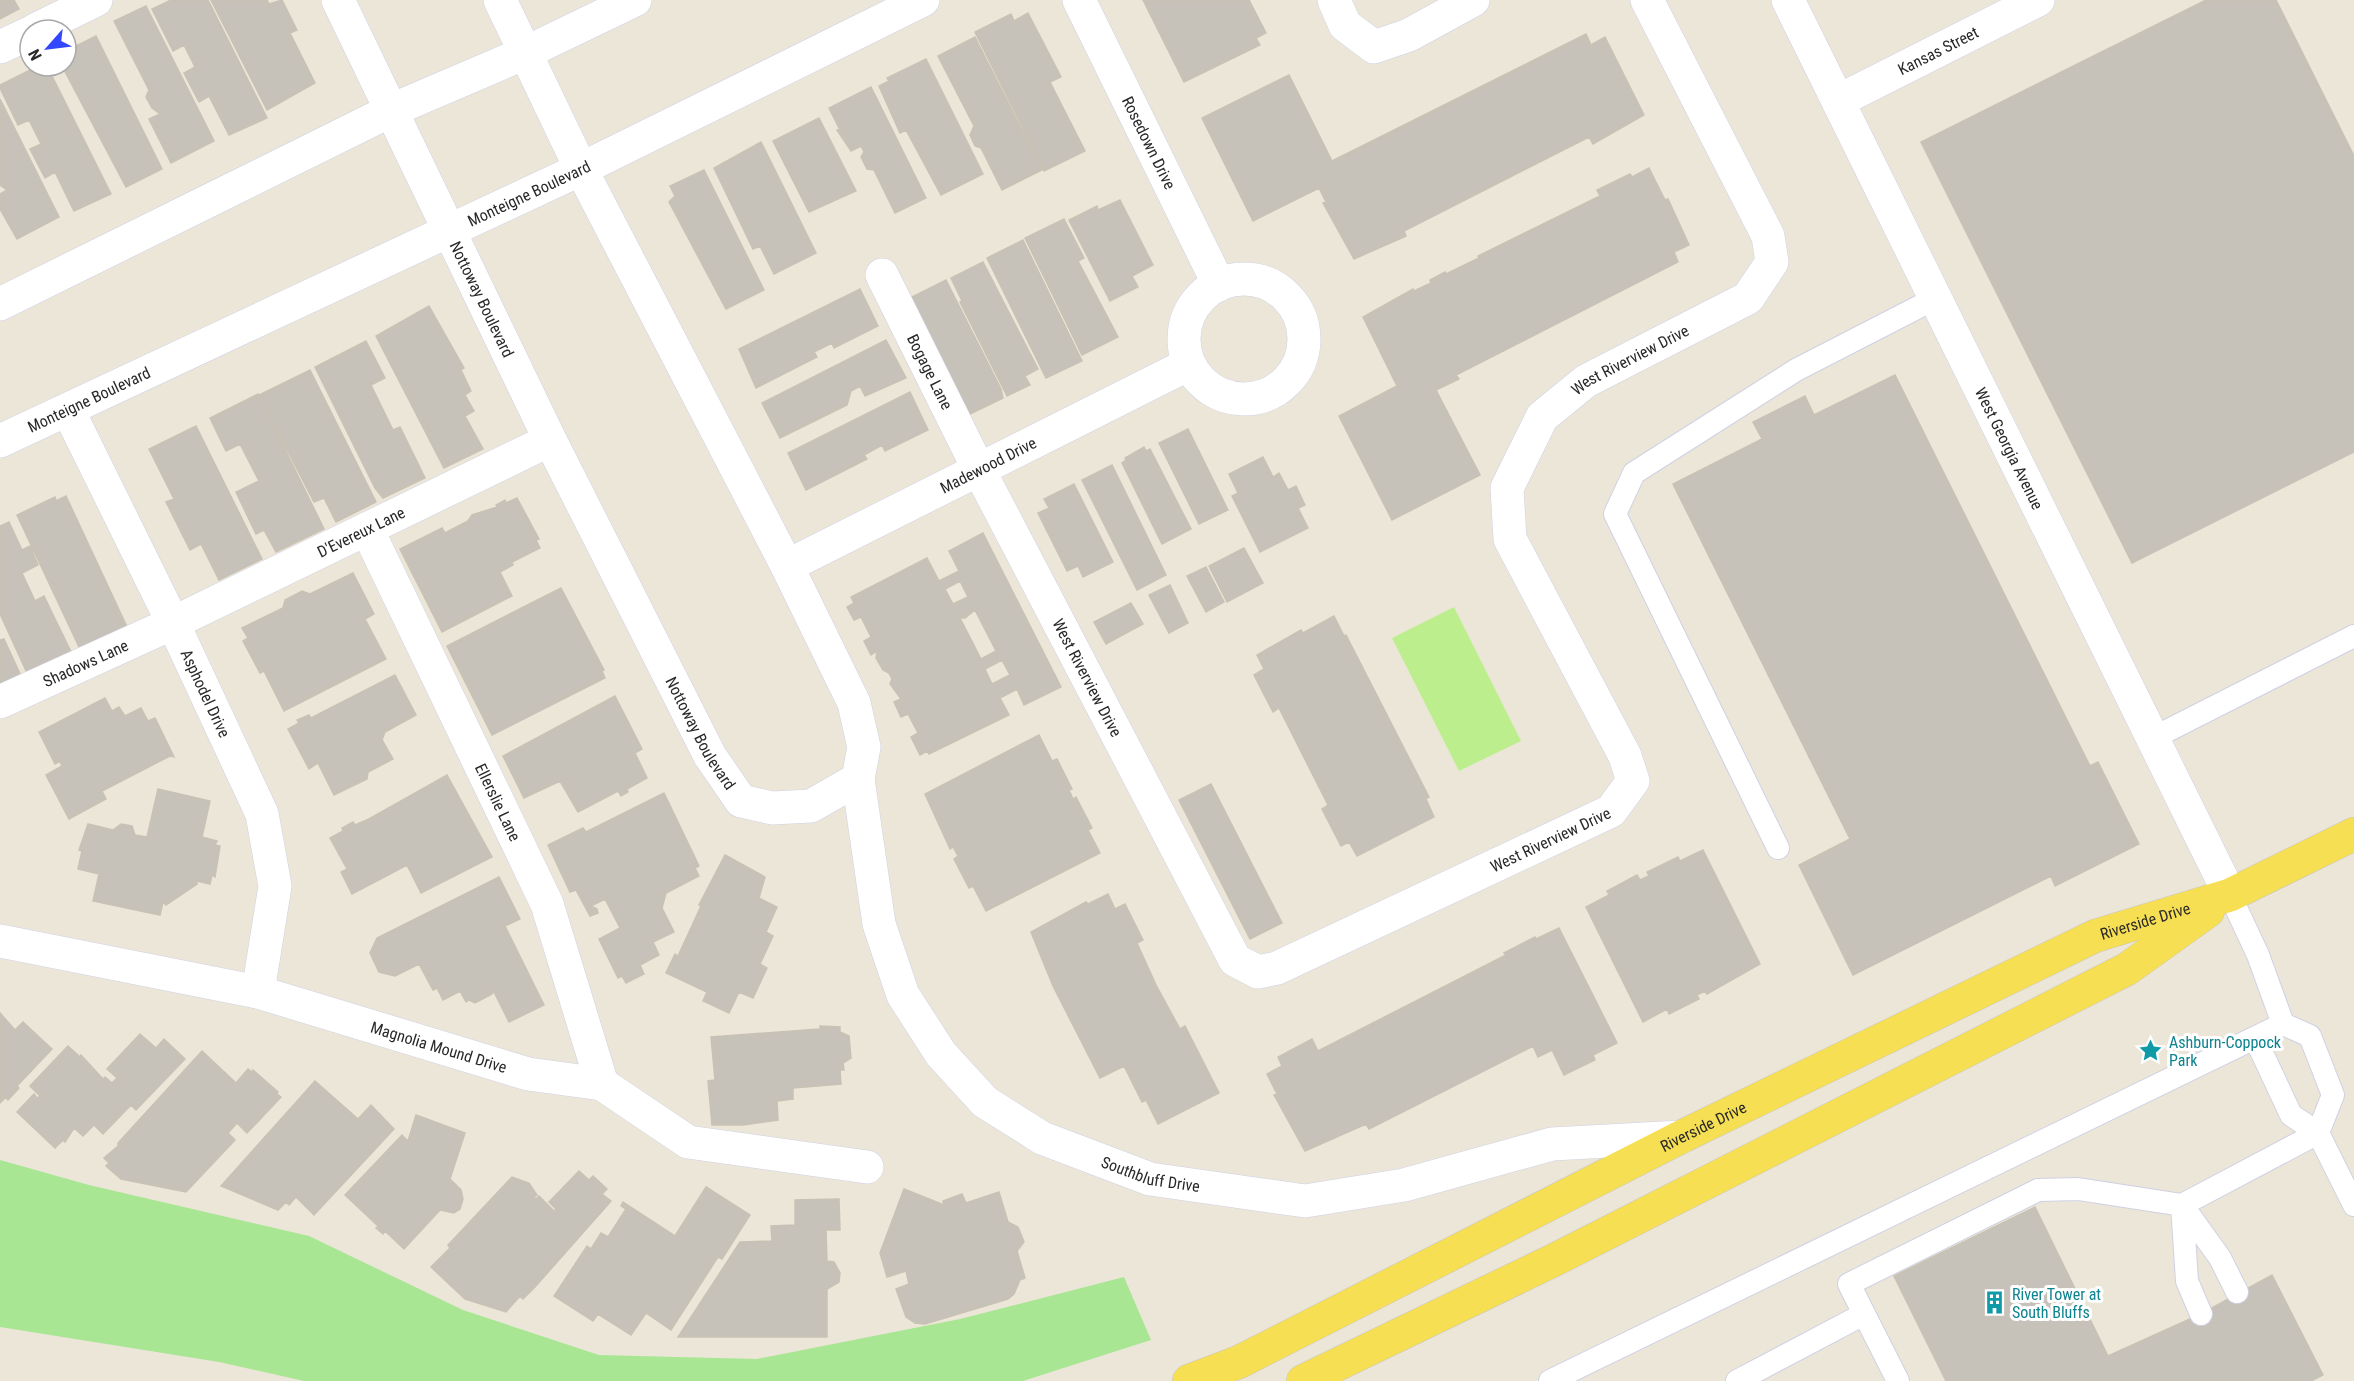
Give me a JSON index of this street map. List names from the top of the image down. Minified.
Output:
{"streets":{"main road":["Riverside Drive"],"street":["Kansas Street","Rosedown Drive","Monteigne Boulevard","Nottoway Boulevard","West Riverview Drive","Bogage Lane","West Georgia Avenue","Madewood Drive","D'Evereux Lane","Shadows Lane","Asphodel Drive","Ellerslie Lane","Magnolia Mound Drive","Southbluff Drive"]},"crossings":[["Kansas Street","West Georgia Avenue"],["Rosedown Drive","Madewood Drive"],["Monteigne Boulevard","Nottoway Boulevard"],["Monteigne Boulevard","Asphodel Drive"],["Nottoway Boulevard","D'Evereux Lane"],["Nottoway Boulevard","Southbluff Drive"],["West Riverview Drive","Bogage Lane"],["West Riverview Drive","Madewood Drive"],["Bogage Lane","Madewood Drive"],["West Georgia Avenue","Riverside Drive"],["D'Evereux Lane","Shadows Lane"],["D'Evereux Lane","Asphodel Drive"],["D'Evereux Lane","Ellerslie Lane"],["Shadows Lane","Asphodel Drive"],["Asphodel Drive","Magnolia Mound Drive"],["Ellerslie Lane","Magnolia Mound Drive"],["Riverside Drive","Southbluff Drive"]],"places":{"place":["Ashburn-Coppock Park"],"building":["River Tower at South Bluffs"]},"north":"bottom left"}
